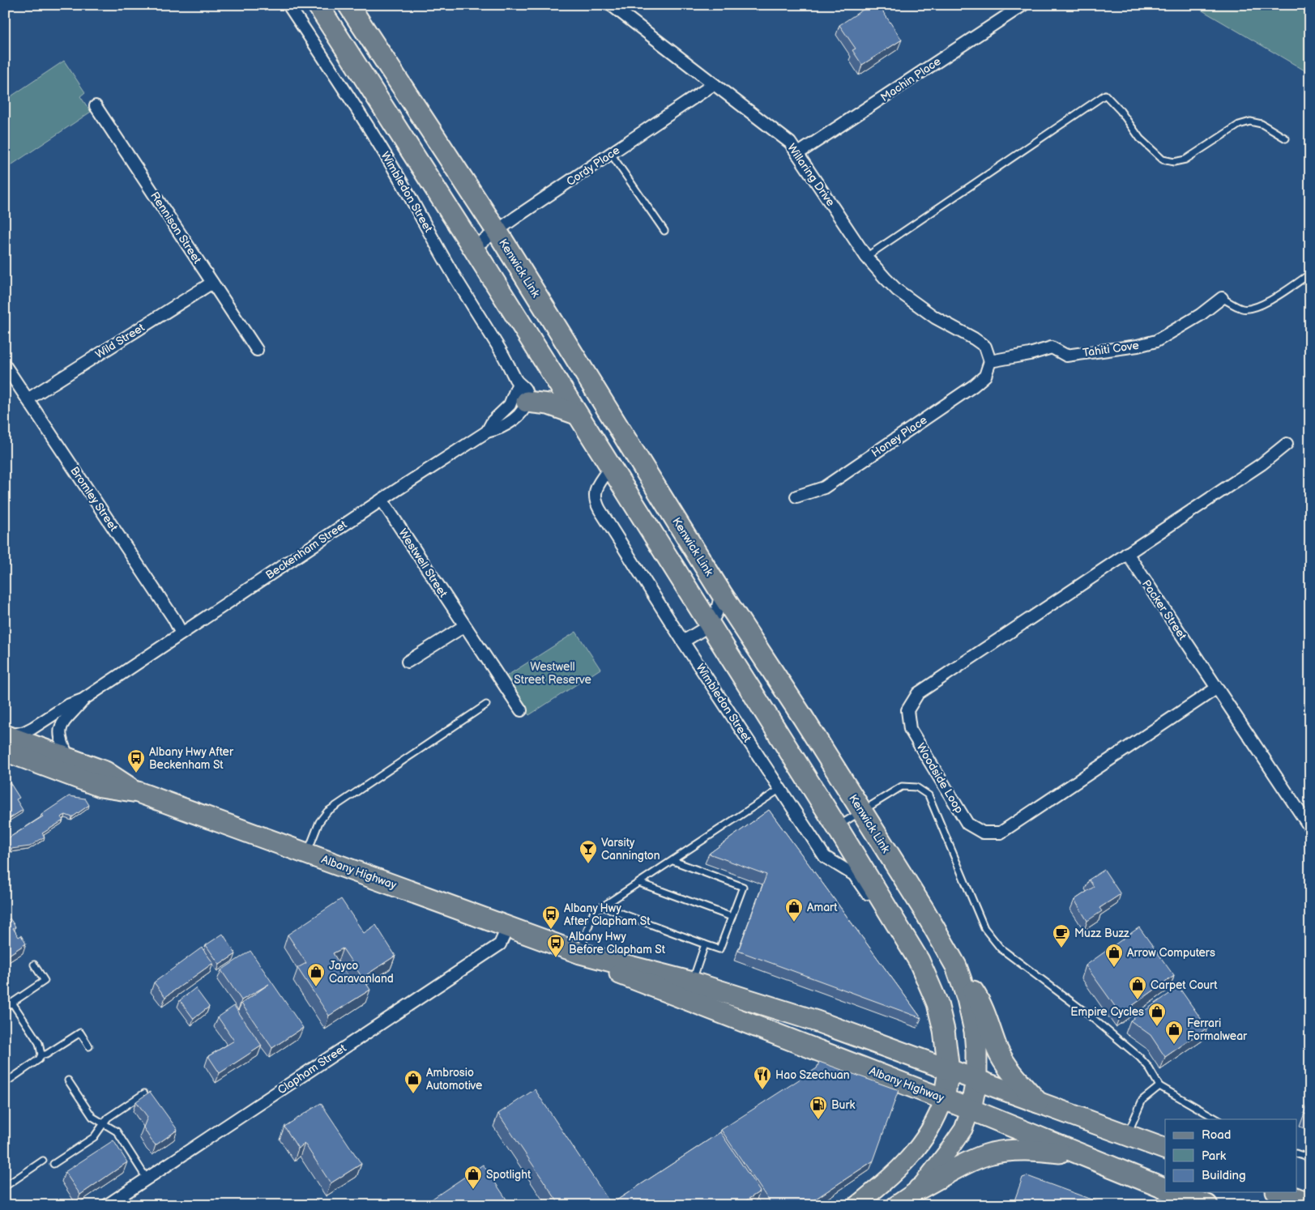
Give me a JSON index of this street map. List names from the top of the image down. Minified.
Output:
{"streets":{"highway":["Kenwick Link","Albany Highway"],"street":["Machin Place","Cordy Place","Willaring Drive","Wimbledon Street","Rennison Street","Wild Street","Tahiti Cove","Honey Place","Bromley Street","Beckenham Street","Westwell Street","Packer Street","Woodside Loop","Clapham Street"]},"crossings":[["Machin Place","Willaring Drive"],["Cordy Place","Willaring Drive"],["Cordy Place","Kenwick Link"],["Willaring Drive","Tahiti Cove"],["Willaring Drive","Honey Place"],["Wimbledon Street","Beckenham Street"],["Rennison Street","Wild Street"],["Kenwick Link","Albany Highway"],["Wild Street","Bromley Street"],["Tahiti Cove","Honey Place"],["Bromley Street","Beckenham Street"],["Beckenham Street","Westwell Street"],["Beckenham Street","Albany Highway"],["Packer Street","Woodside Loop"],["Albany Highway","Clapham Street"]],"parks":["Westwell Street Reserve"],"places":{"bus stop":["Albany Hwy After Beckenham St","Albany Hwy After Clapham St","Albany Hwy Before Clapham St"],"bar":["Varsity Cannington"],"shop":["Amart","Arrow Computers","Jayco Caravanland","Carpet Court","Empire Cycles","Ferrari Formalwear","Ambrosio Automotive","Spotlight"],"cafe":["Muzz Buzz"],"restaurant":["Hao Szechuan"],"fuel station":["Burk"]},"legend":["Road","Park","Building"]}
